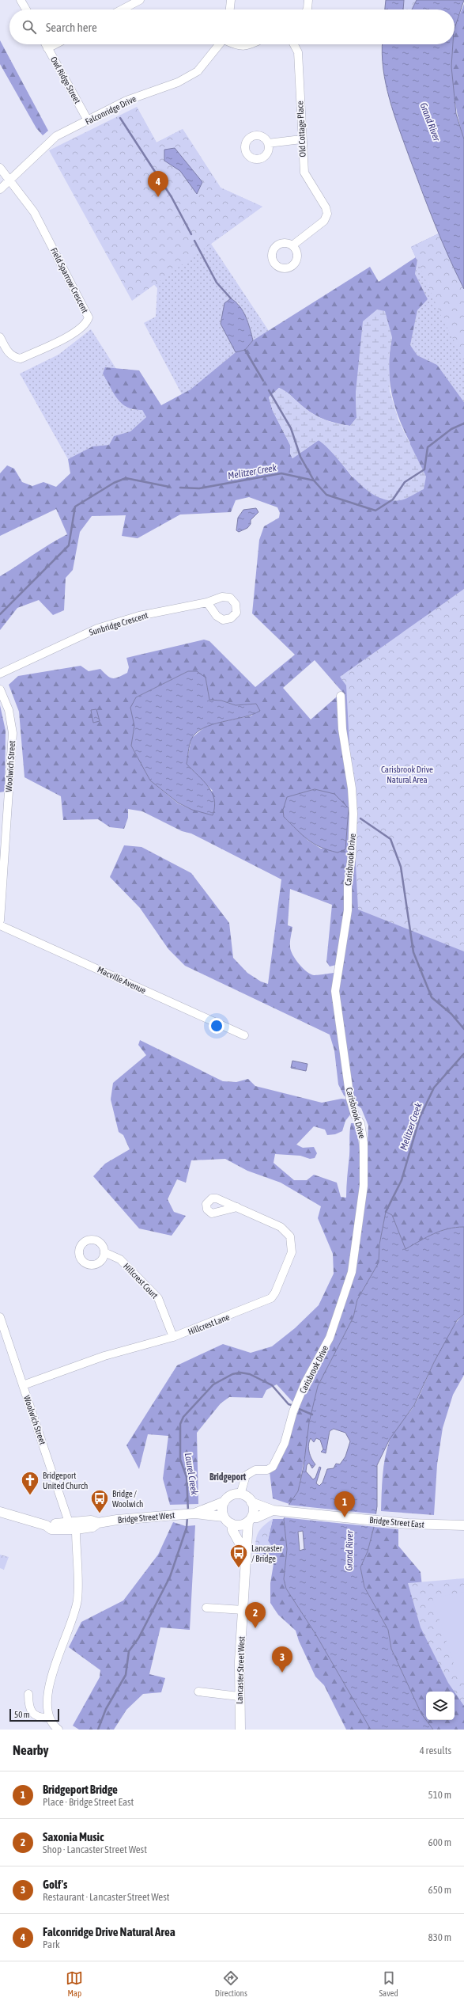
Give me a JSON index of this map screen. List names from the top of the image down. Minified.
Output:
{"streets":{"main road":["Bridge Street West","Bridge Street East","Lancaster Street West"],"street":["Owl Ridge Street","Falconridge Drive","Old Cottage Place","Field Sparrow Crescent","Sunbridge Crescent","Woolwich Street","Carisbrook Drive","Macville Avenue","Hillcrest Court","Hillcrest Lane"]},"crossings":[["Owl Ridge Street","Falconridge Drive"],["Falconridge Drive","Field Sparrow Crescent"],["Woolwich Street","Hillcrest Lane"],["Woolwich Street","Bridge Street West"],["Carisbrook Drive","Bridge Street West"],["Carisbrook Drive","Bridge Street East"],["Carisbrook Drive","Lancaster Street West"],["Hillcrest Court","Hillcrest Lane"],["Bridge Street West","Bridge Street East"],["Bridge Street West","Lancaster Street West"],["Bridge Street East","Lancaster Street West"]],"districts":["Bridgeport"],"water":["Grand River","Melitzer Creek","Laurel Creek"],"parks":["Carisbrook Drive Natural Area"],"places":{"church":["Bridgeport United Church"],"bus stop":["Bridge / Woolwich","Lancaster / Bridge"]},"scale_bar":"50 m","page":{"search":"Search here","pins":["4","1","2","3"],"scale":"50 m","heading":["Nearby","4 results"],"list":[{"mark":"1","name":"Bridgeport Bridge","note":"Place · Bridge Street East","value":"510 m"},{"mark":"2","name":"Saxonia Music","note":"Shop · Lancaster Street West","value":"600 m"},{"mark":"3","name":"Golf's","note":"Restaurant · Lancaster Street West","value":"650 m"},{"mark":"4","name":"Falconridge Drive Natural Area","note":"Park","value":"830 m"}],"nav":["Map","Directions","Saved"]}}
